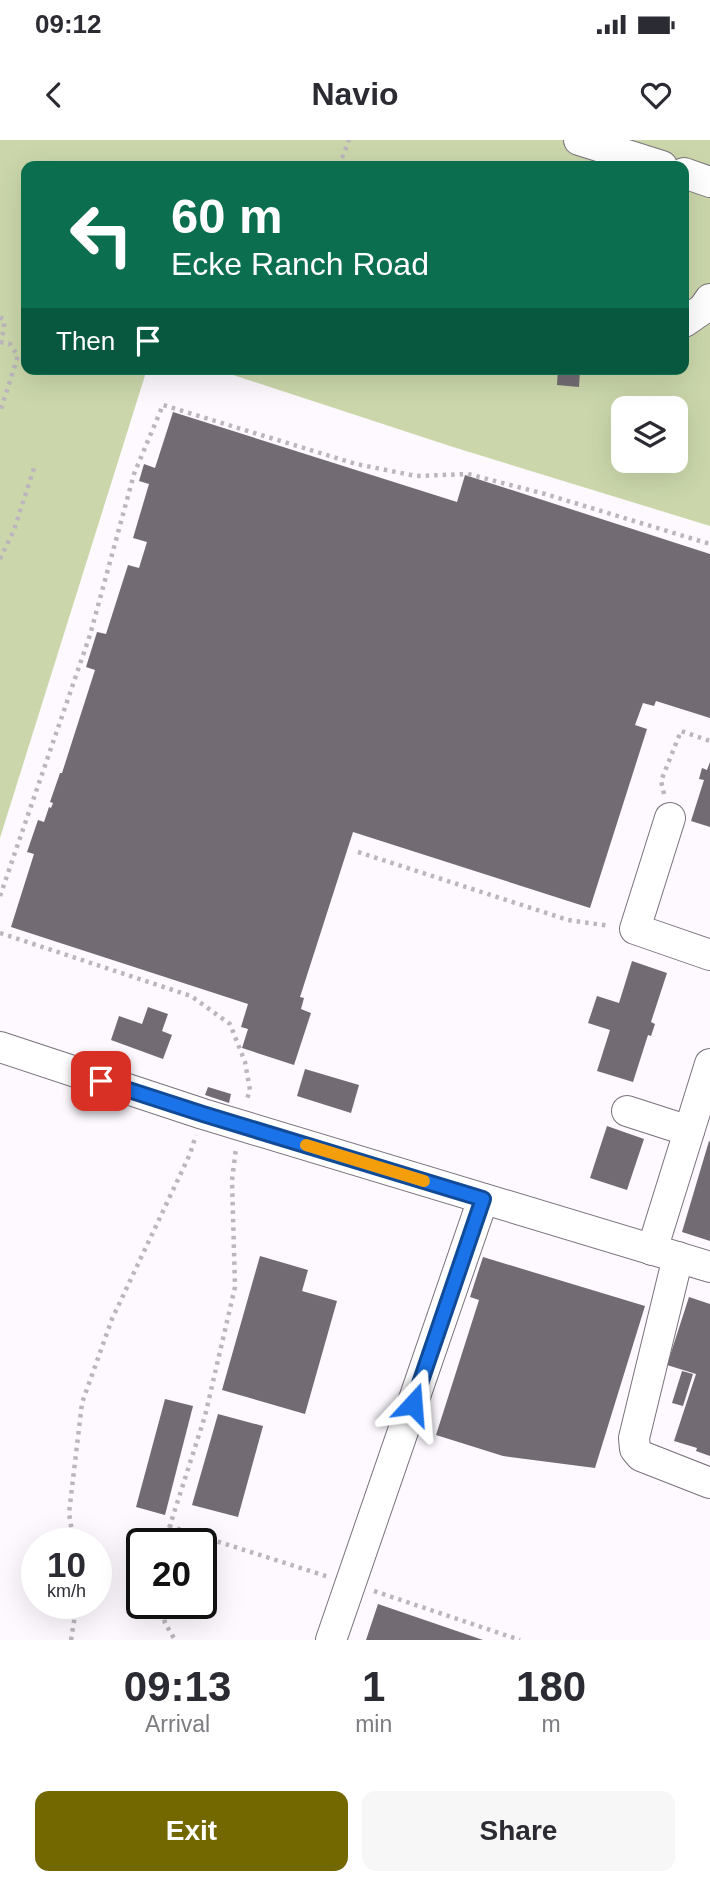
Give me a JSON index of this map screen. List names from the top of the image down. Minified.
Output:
{"page":{"status":"09:12","header":"Navio","turn":["60 m","Ecke Ranch Road"],"then":"Then","speed":"10 km/h","limit":"20","eta":["09:13","Arrival","1","min","180","m"],"buttons":["Exit","Share"]}}
